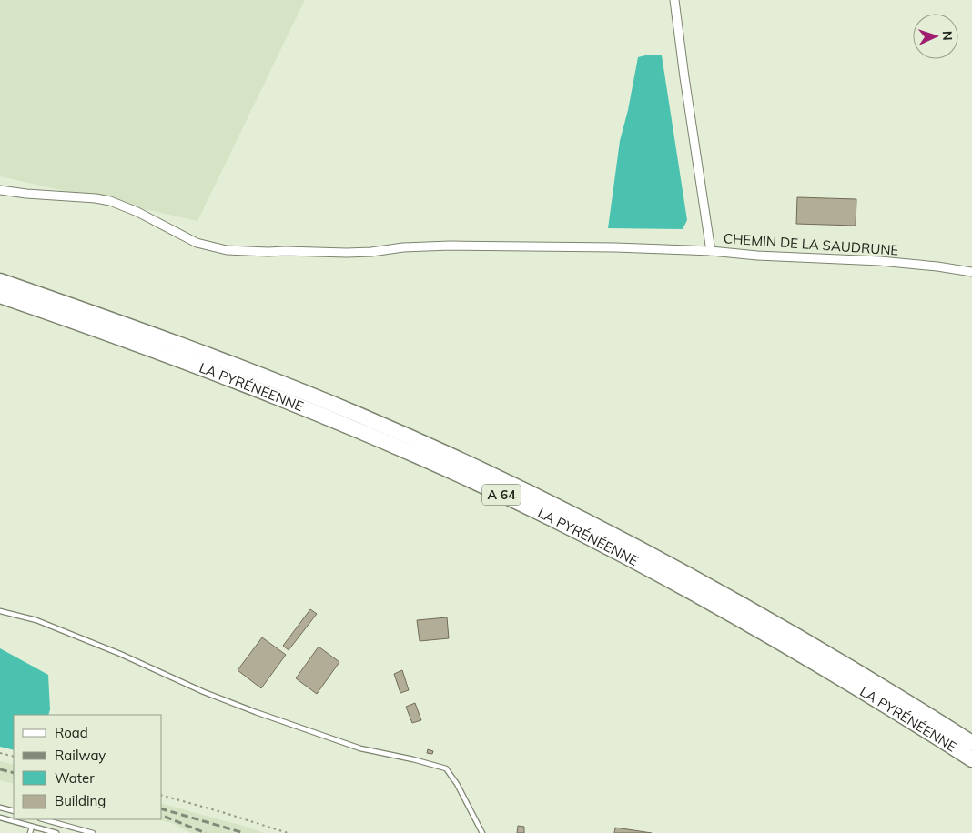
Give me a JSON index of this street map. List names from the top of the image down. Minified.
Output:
{"streets":{"highway":["LA PYRÉNÉENNE","A 64"],"street":["CHEMIN DE LA SAUDRUNE"]},"legend":["Road","Railway","Water","Building"],"north":"right"}
